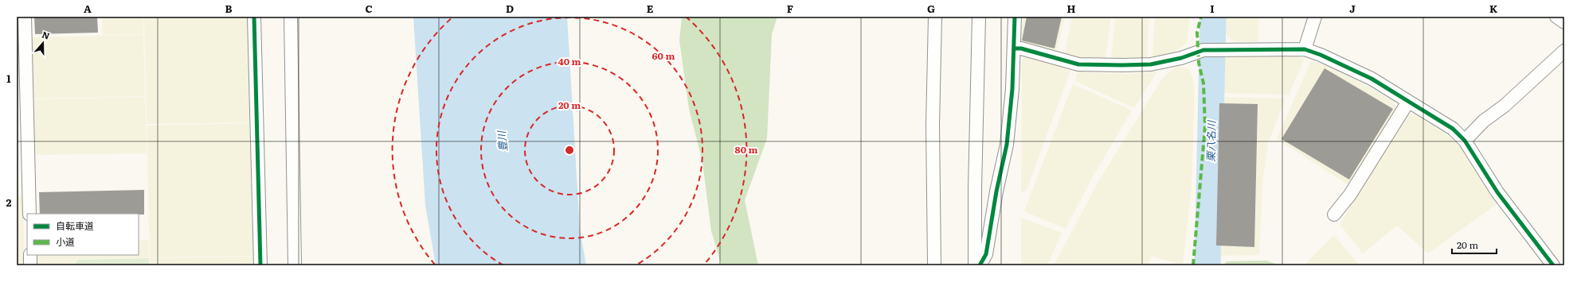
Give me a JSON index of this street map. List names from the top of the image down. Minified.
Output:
{"water":["豊川","栗八名川"],"legend":["自転車道","小道"],"scale_bar":"20 m","north":"top","grid":{"columns":["A","B","C","D","E","F","G","H","I","J","K"],"rows":["1","2"]},"rings":["60 m","40 m","20 m","80 m"]}
